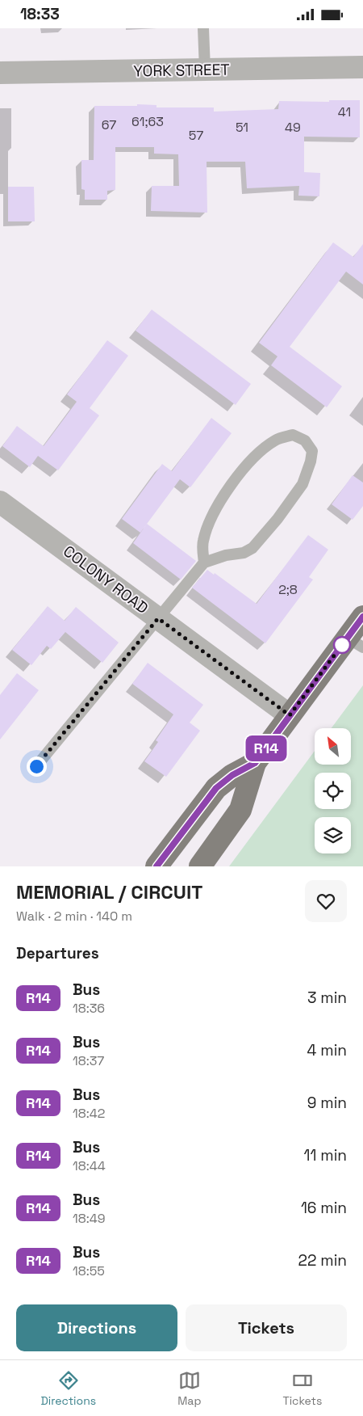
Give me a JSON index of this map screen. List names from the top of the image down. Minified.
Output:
{"streets":{"street":["YORK STREET","COLONY ROAD"]},"lines":["bus line R14"],"house_numbers":["41","61;63","67","51","49","57","2;8"],"north":"top left","page":{"status":"18:33","on_map":"R14","heading":[["MEMORIAL / CIRCUIT","Walk · 2 min · 140 m"],"Departures"],"list":[{"mark":"R14","name":"Bus","note":"18:36","value":"3 min"},{"mark":"R14","name":"Bus","note":"18:37","value":"4 min"},{"mark":"R14","name":"Bus","note":"18:42","value":"9 min"},{"mark":"R14","name":"Bus","note":"18:44","value":"11 min"},{"mark":"R14","name":"Bus","note":"18:49","value":"16 min"},{"mark":"R14","name":"Bus","note":"18:55","value":"22 min"}],"buttons":["Directions","Tickets"],"tabs":["Directions","Map","Tickets"]}}
